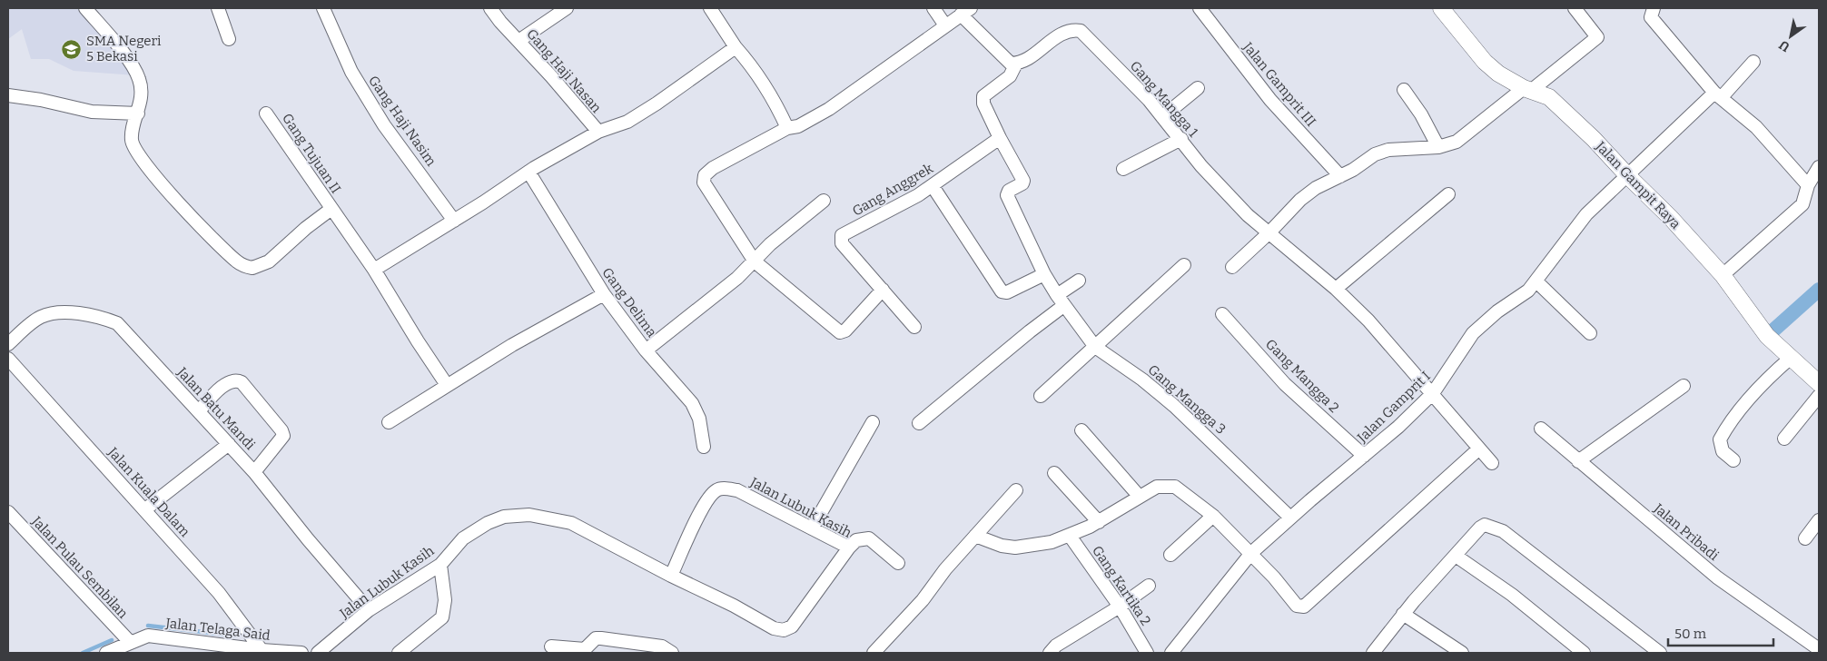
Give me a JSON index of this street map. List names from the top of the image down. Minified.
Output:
{"streets":{"street":["Gang Haji Nasan","Jalan Gamprit III","Gang Mangga 1","Gang Haji Nasim","Gang Tujuan II","Jalan Gampit Raya","Gang Anggrek","Gang Delima","Gang Mangga 2","Gang Mangga 3","Jalan Gamprit I","Jalan Batu Mandi","Jalan Kuala Dalam","Jalan Lubuk Kasih","Jalan Pribadi","Jalan Pulau Sembilan","Gang Kartika 2","Jalan Telaga Said"]},"crossings":[["Gang Mangga 1","Jalan Gamprit I"],["Jalan Gampit Raya","Jalan Gamprit I"],["Gang Anggrek","Gang Mangga 3"],["Gang Mangga 2","Jalan Gamprit I"],["Gang Mangga 3","Jalan Gamprit I"],["Jalan Batu Mandi","Jalan Lubuk Kasih"],["Jalan Kuala Dalam","Jalan Telaga Said"],["Jalan Pulau Sembilan","Jalan Telaga Said"]],"places":{"school or university":["SMA Negeri 5 Bekasi"]},"scale_bar":"50 m","north":"bottom left"}
